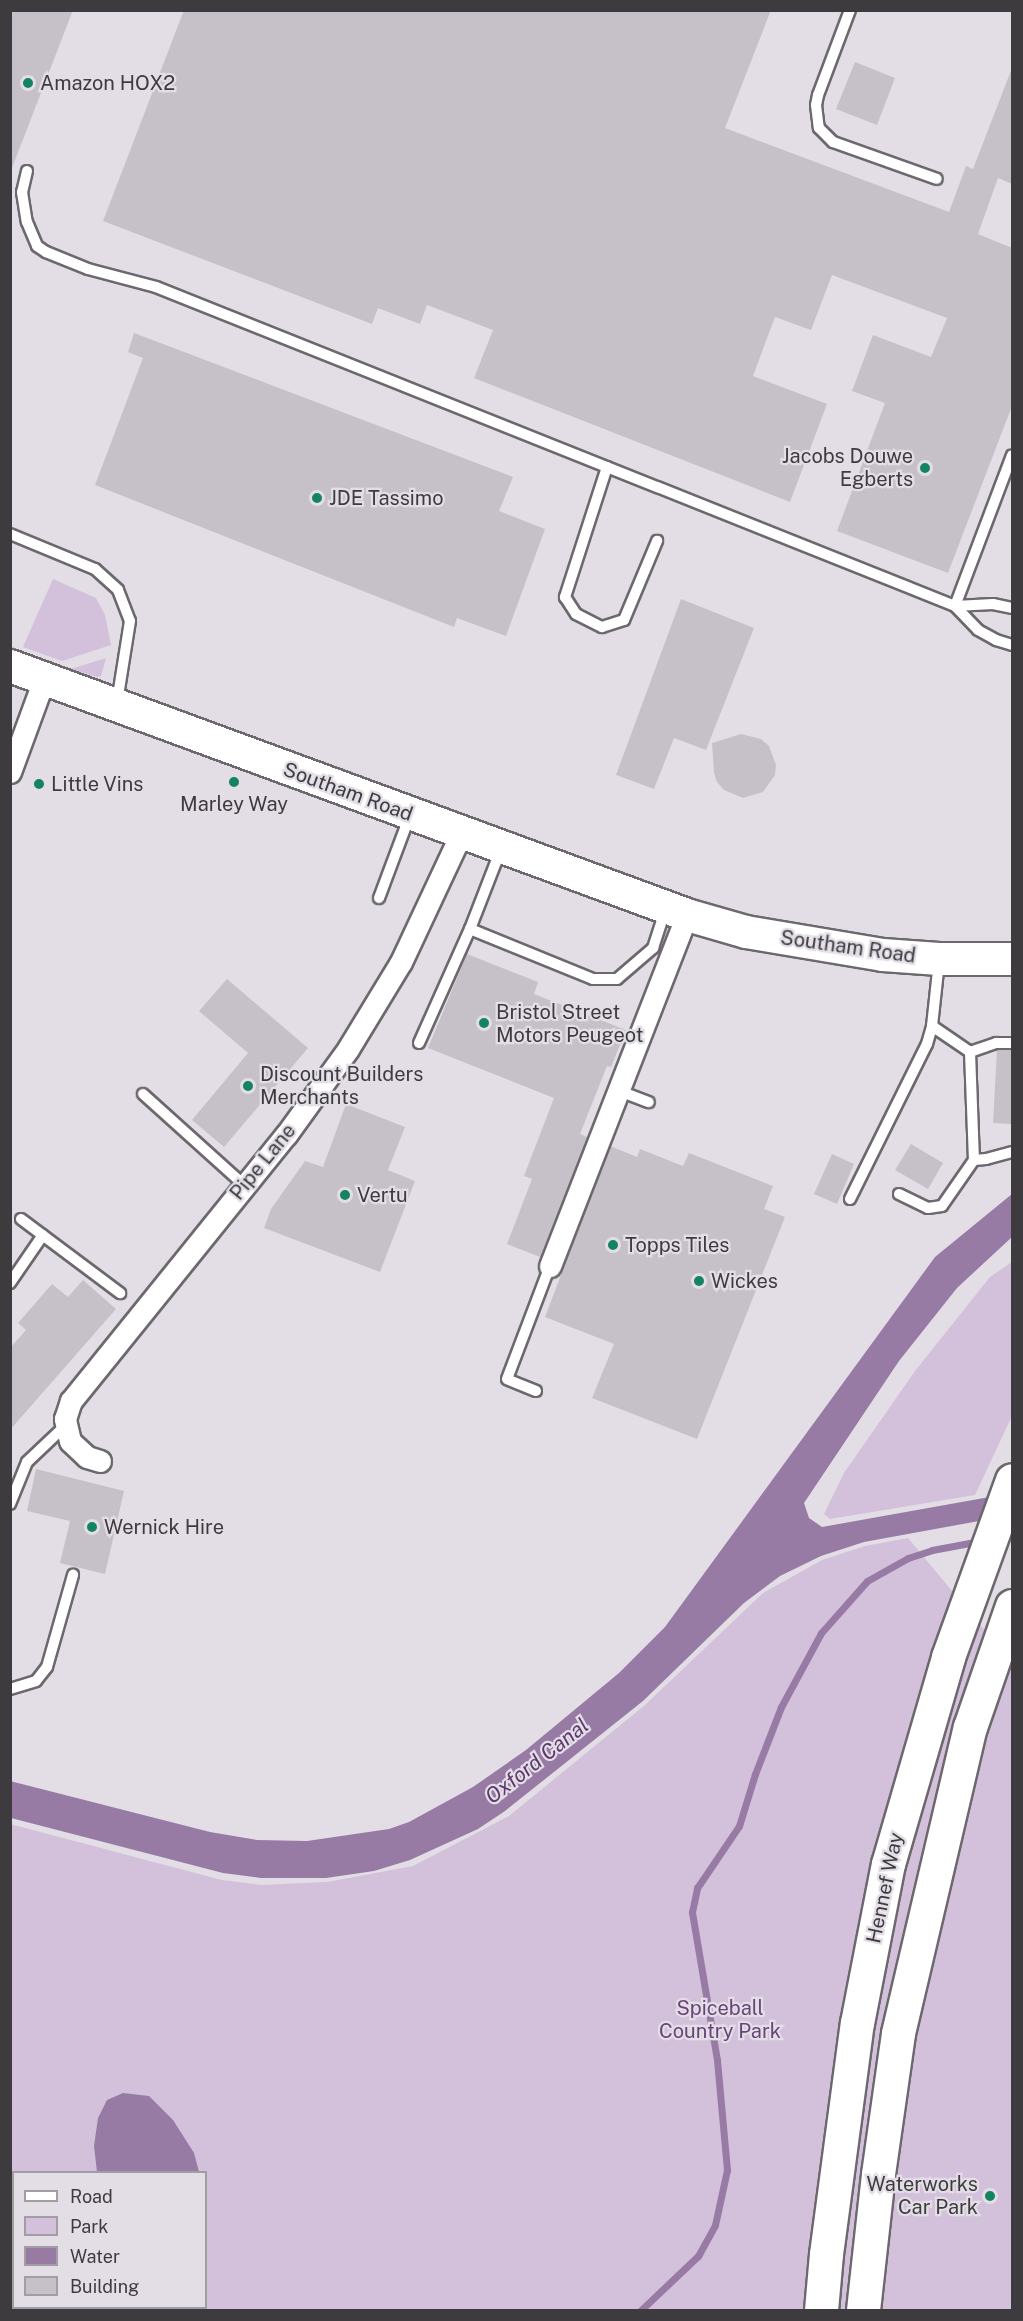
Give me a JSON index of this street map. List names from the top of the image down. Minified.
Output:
{"streets":{"highway":["Hennef Way"],"main road":["Southam Road"],"street":["Pipe Lane"]},"crossings":[["Southam Road","Pipe Lane"]],"water":["Oxford Canal"],"parks":["Spiceball Country Park"],"places":["Amazon HOX2","Jacobs Douwe Egberts","JDE Tassimo","Marley Way","Little Vins","Bristol Street Motors Peugeot","Discount Builders Merchants","Vertu","Topps Tiles","Wickes","Wernick Hire","Waterworks Car Park"],"legend":["Road","Park","Water","Building"]}
